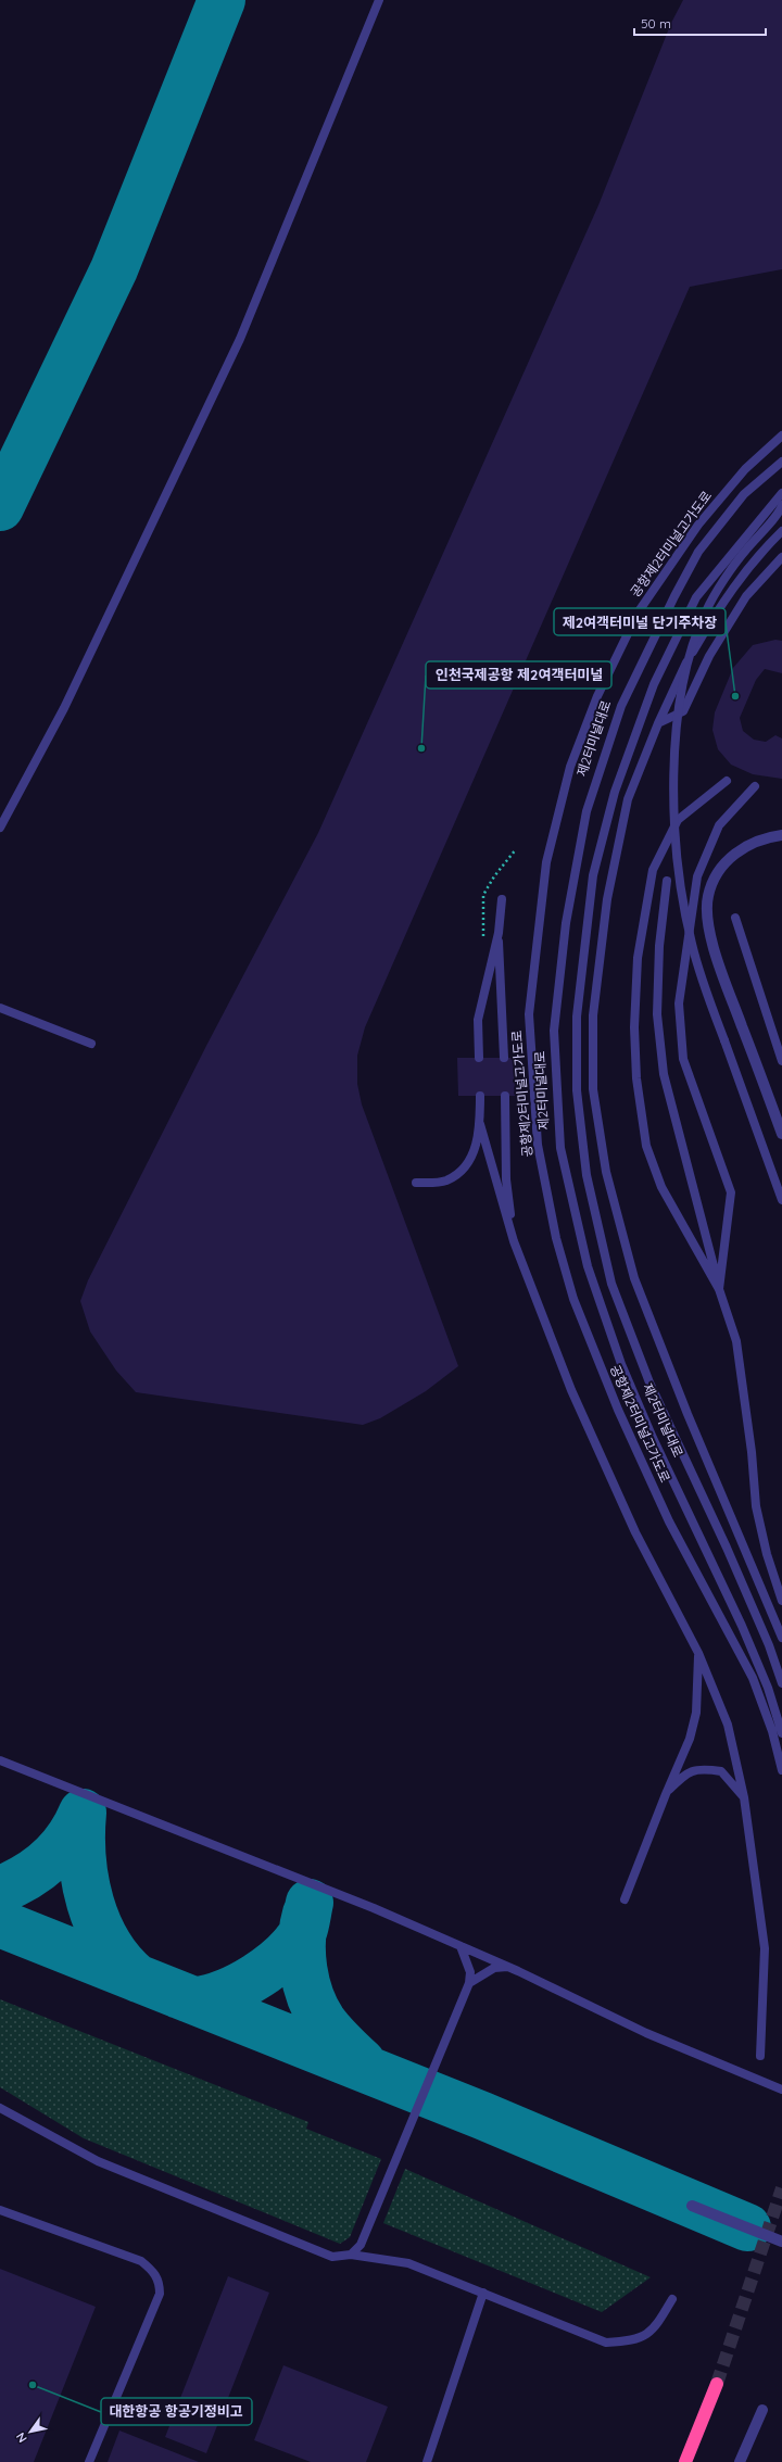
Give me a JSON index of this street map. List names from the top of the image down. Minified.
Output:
{"streets":{"lane":["공항제2터미널고가도로","제2터미널대로"]},"places":["제2여객터미널 단기주차장","인천국제공항 제2여객터미널","대한항공 항공기정비고"],"scale_bar":"50 m","north":"bottom left"}
